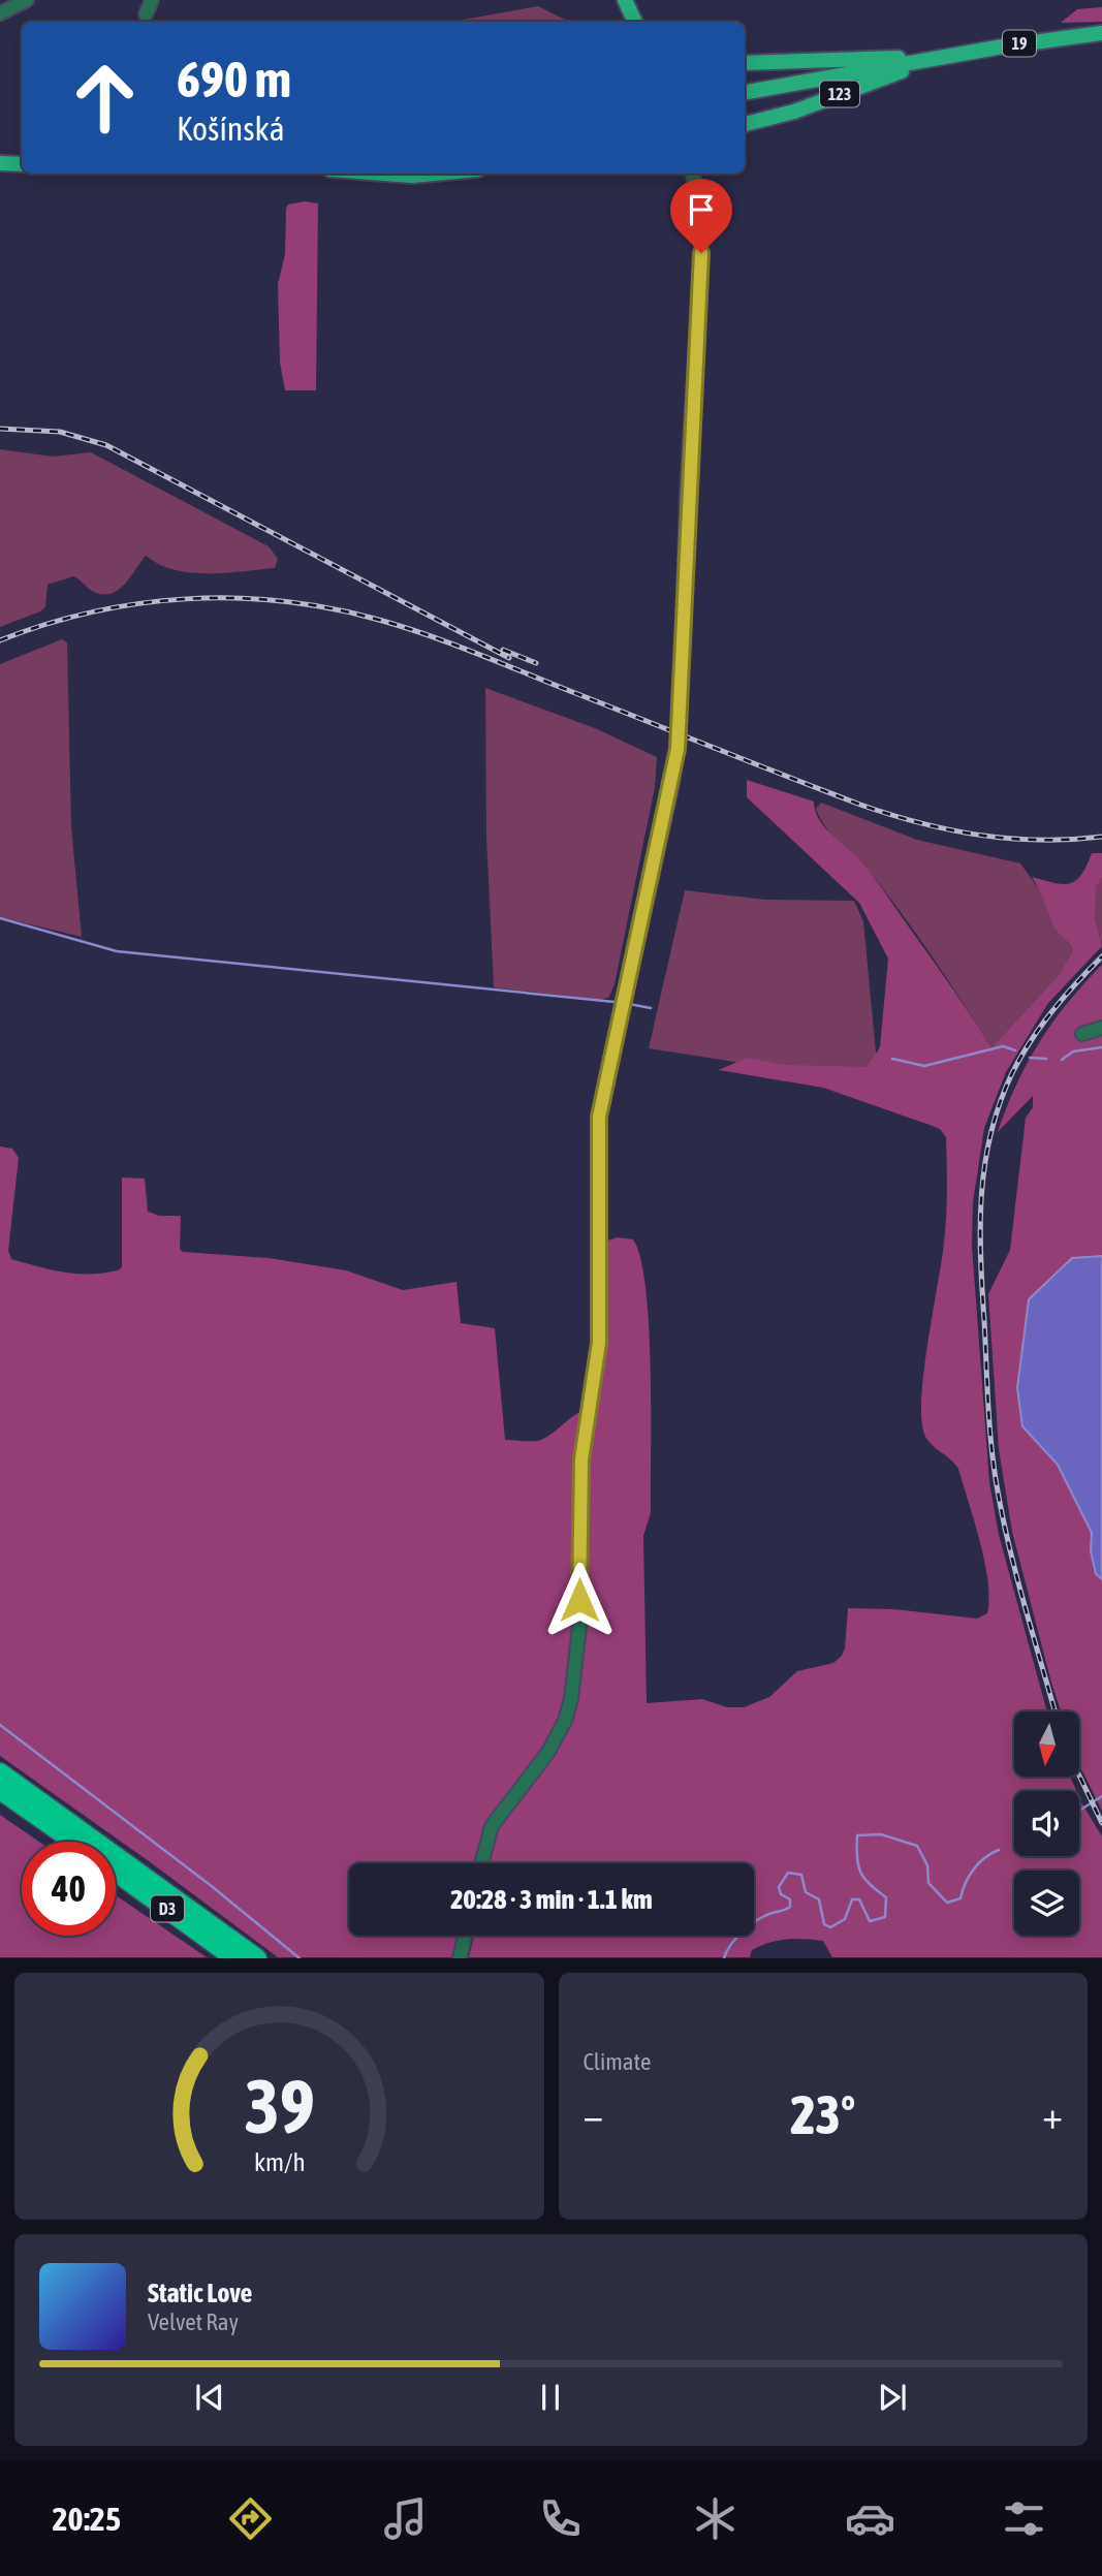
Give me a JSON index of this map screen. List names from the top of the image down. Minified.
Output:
{"streets":{"highway":["D3"],"main road":["19","123"]},"crossings":[["19","123"]],"north":"bottom","page":{"turn":["690 m","Košínská"],"limit":"40","trip":"20:28 · 3 min · 1.1 km","tile":"Climate","heat":["−","23°","+"],"song":["Static Love","Velvet Ray"],"tabs":"20:25","gauge":["39","km/h"]}}
